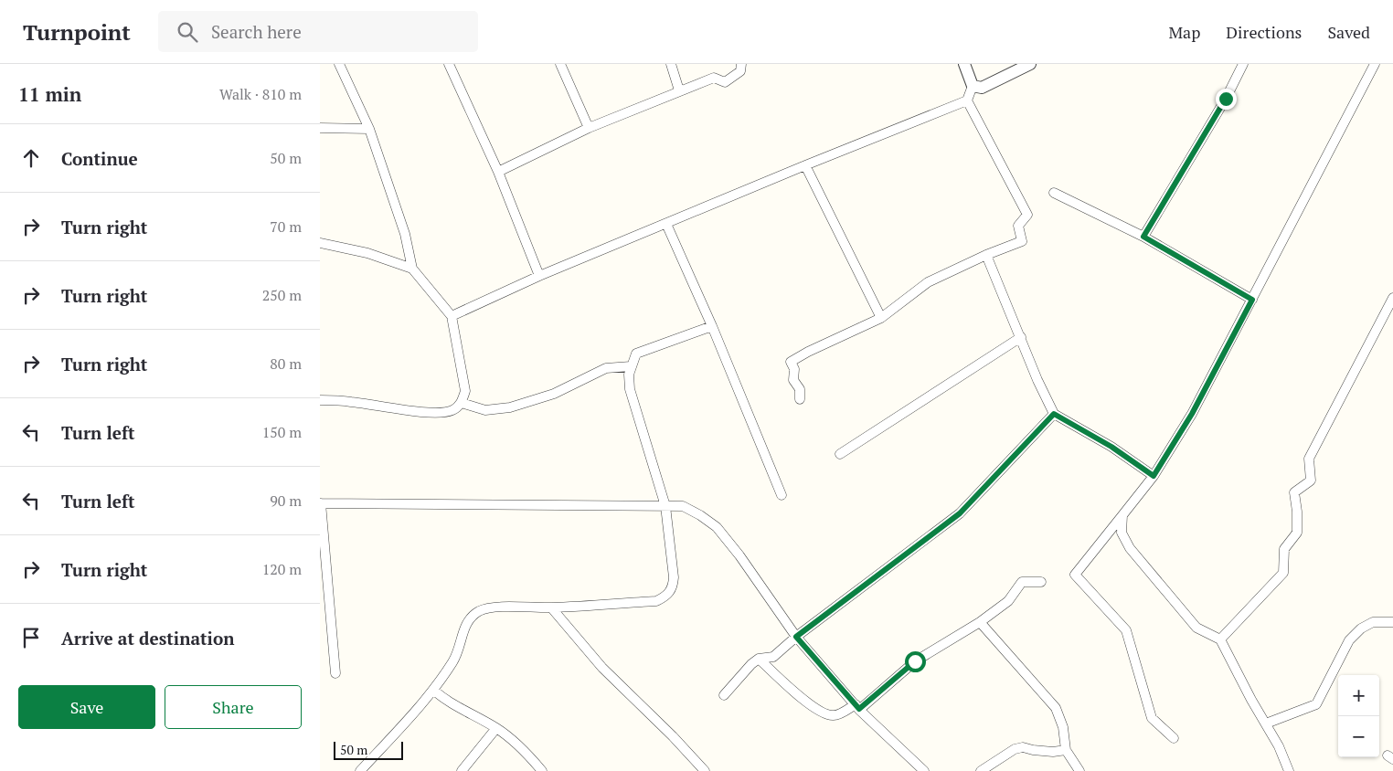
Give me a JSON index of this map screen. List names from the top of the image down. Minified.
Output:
{"scale_bar":"50 m","page":{"header":"Turnpoint","search":"Search here","nav":["Map","Directions","Saved"],"heading":["11 min","Walk · 810 m"],"list":[["Continue","50 m"],["Turn right","70 m"],["Turn right","250 m"],["Turn right","80 m"],["Turn left","150 m"],["Turn left","90 m"],["Turn right","120 m"],"Arrive at destination"],"buttons":["Save","Share"],"map_buttons":["+","−"],"scale":"50 m"}}
